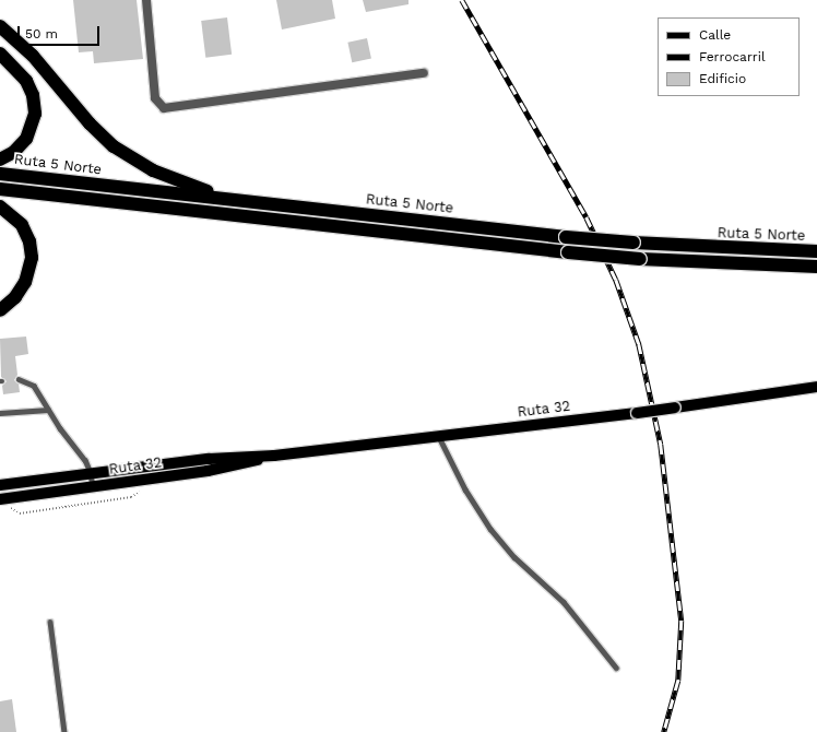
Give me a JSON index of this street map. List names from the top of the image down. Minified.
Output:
{"streets":{"highway":["Ruta 5 Norte"],"main road":["Ruta 32"]},"legend":["Calle","Ferrocarril","Edificio"],"scale_bar":"50 m"}
